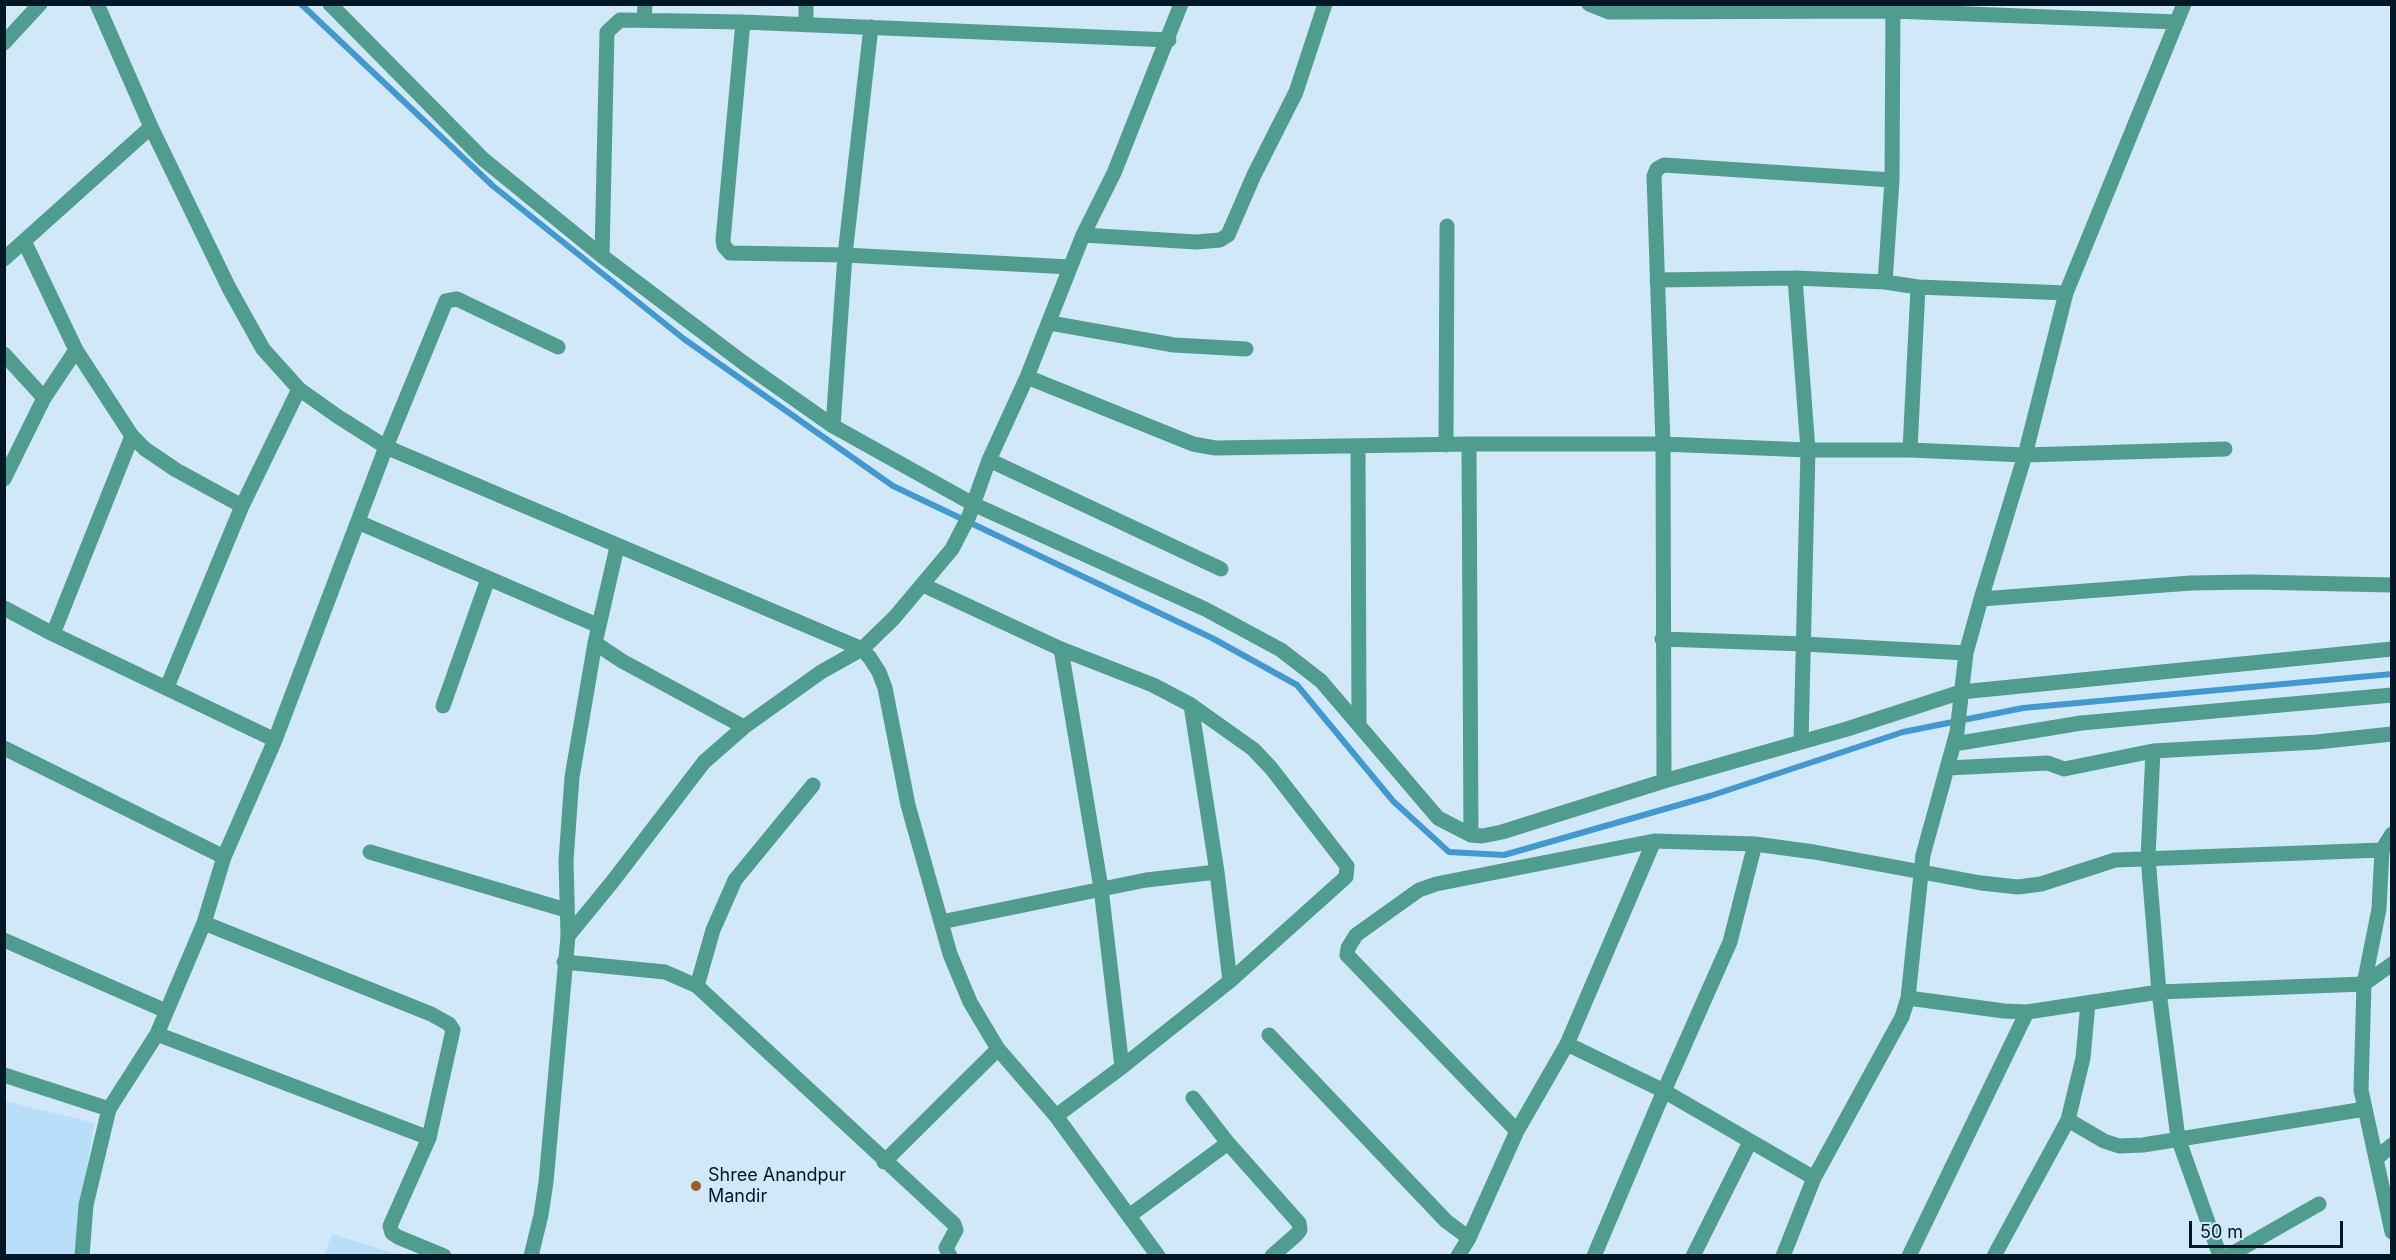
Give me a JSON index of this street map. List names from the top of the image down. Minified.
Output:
{"places":["Shree Anandpur Mandir"],"scale_bar":"50 m"}
